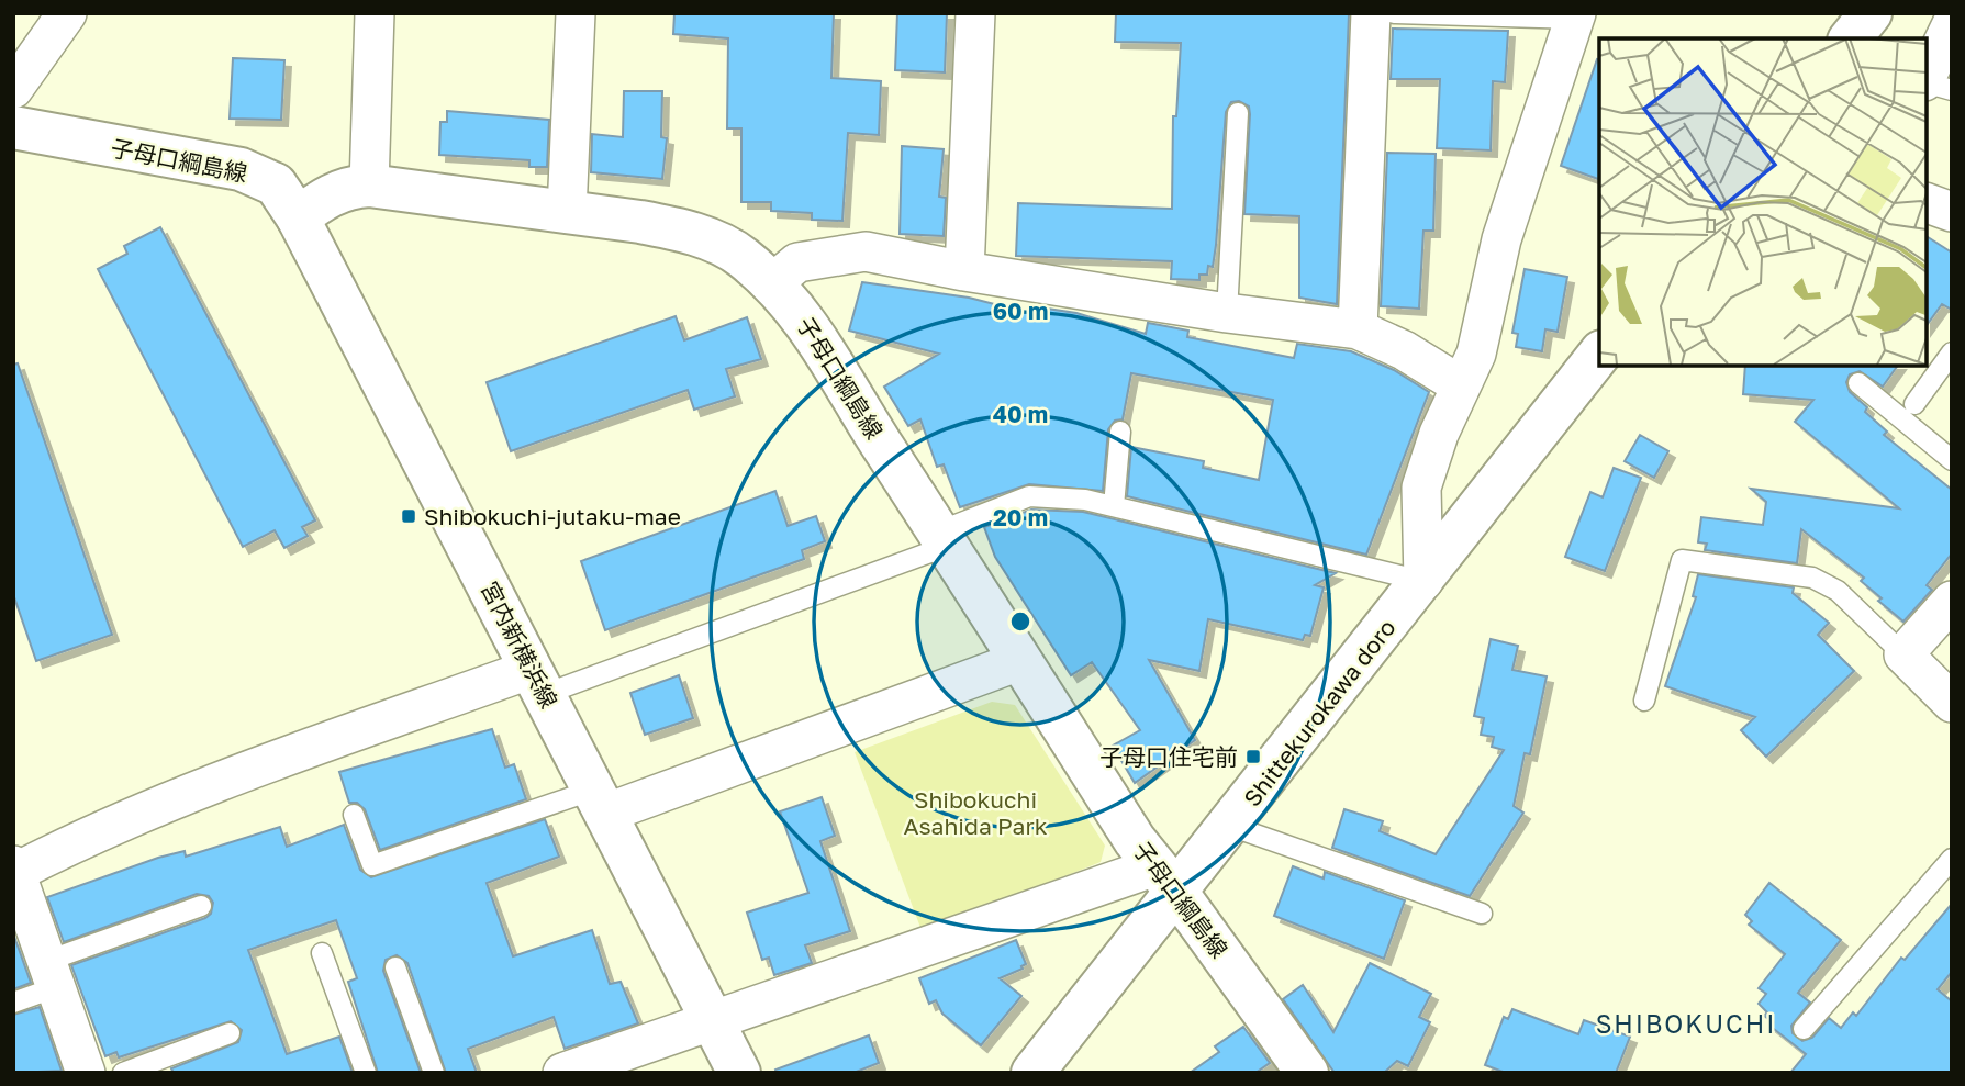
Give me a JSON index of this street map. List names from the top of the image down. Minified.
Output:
{"streets":{"street":["子母口綱島線","宮内新横浜線","Shittekurokawa doro"]},"crossings":[["子母口綱島線","宮内新横浜線"],["子母口綱島線","Shittekurokawa doro"]],"districts":["SHIBOKUCHI"],"parks":["Shibokuchi Asahida Park"],"places":{"transit":["Shibokuchi-jutaku-mae","子母口住宅前"]},"rings":["60 m","40 m","20 m"]}
